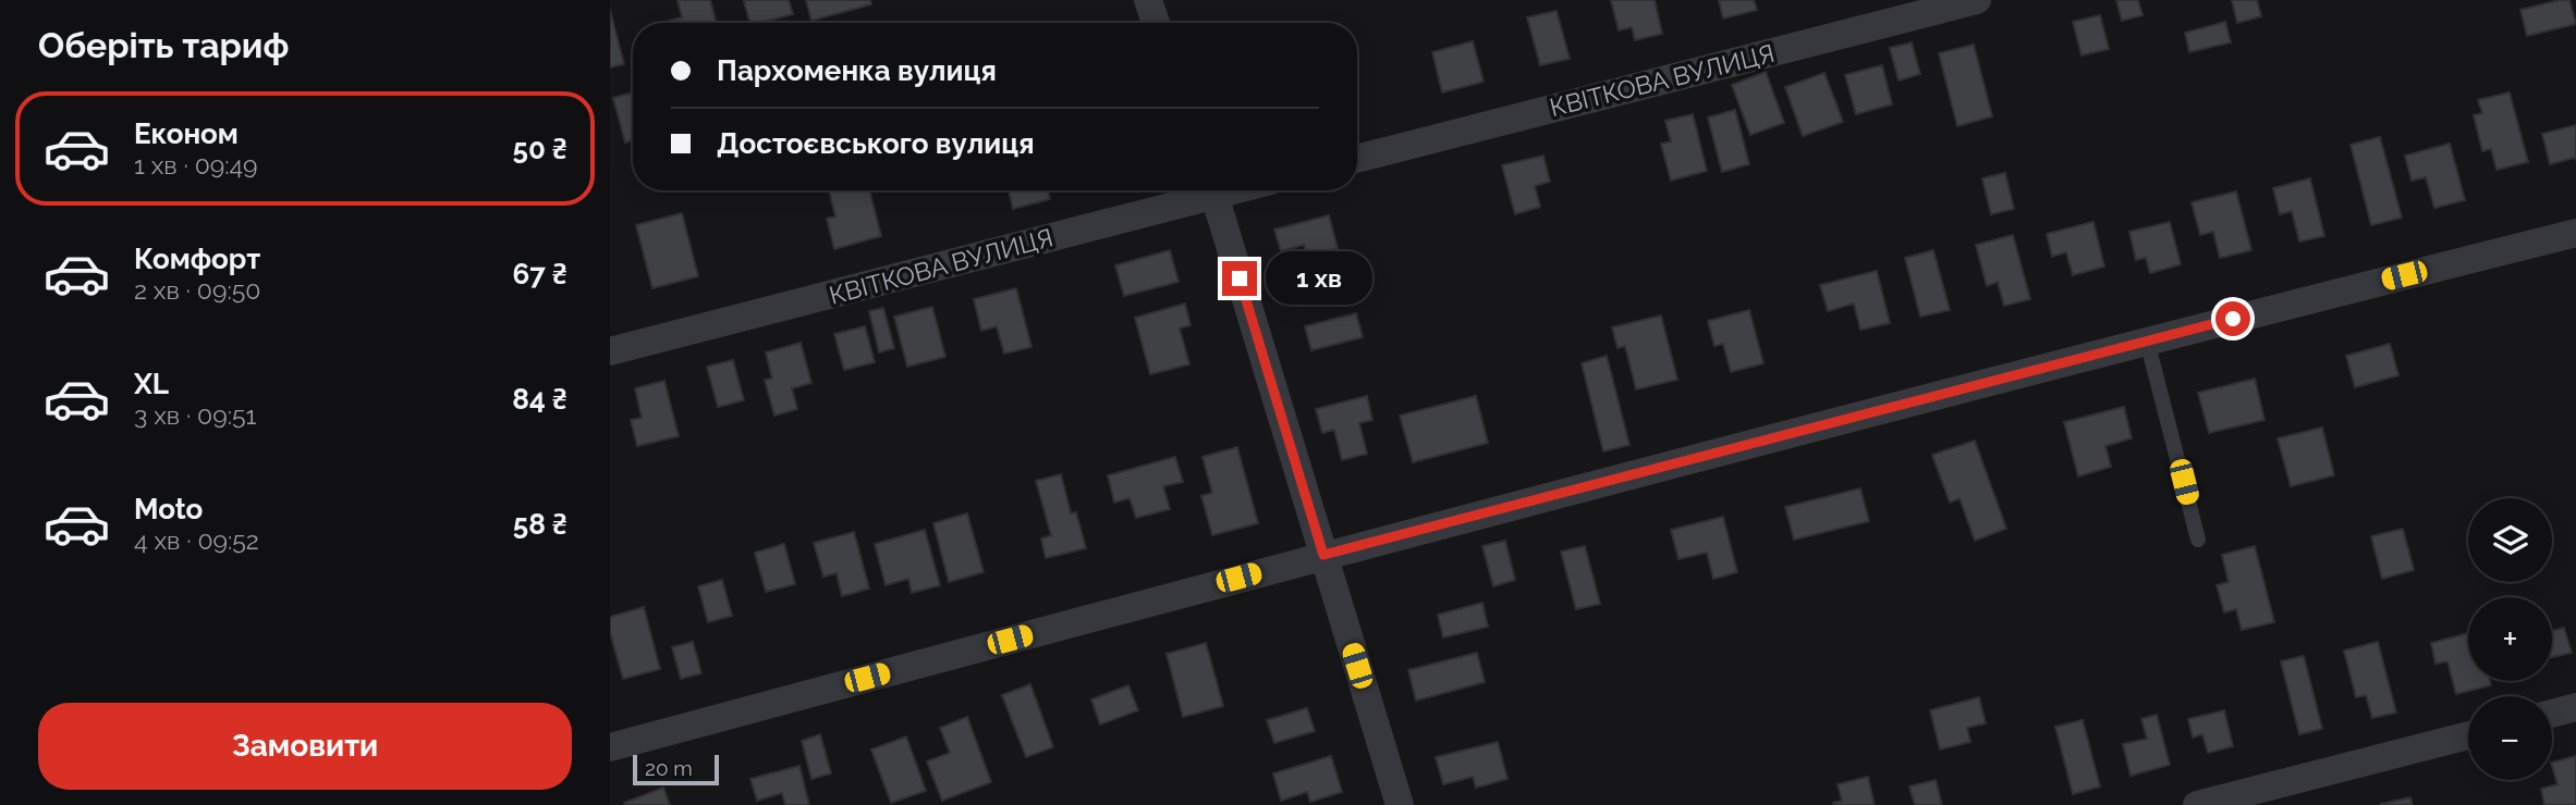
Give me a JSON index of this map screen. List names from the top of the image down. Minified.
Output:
{"streets":{"street":["КВІТКОВА ВУЛИЦЯ"]},"scale_bar":"20 m","page":{"heading":"Оберіть тариф","banner":["Пархоменка вулиця","Достоєвського вулиця"],"list":[{"name":"Економ","note":"1 хв · 09:49","value":"50 ₴"},{"name":"Комфорт","note":"2 хв · 09:50","value":"67 ₴"},{"name":"XL","note":"3 хв · 09:51","value":"84 ₴"},{"name":"Moto","note":"4 хв · 09:52","value":"58 ₴"}],"bubble":"1 хв","map_buttons":["+","−"],"buttons":"Замовити","scale":"20 m"}}
